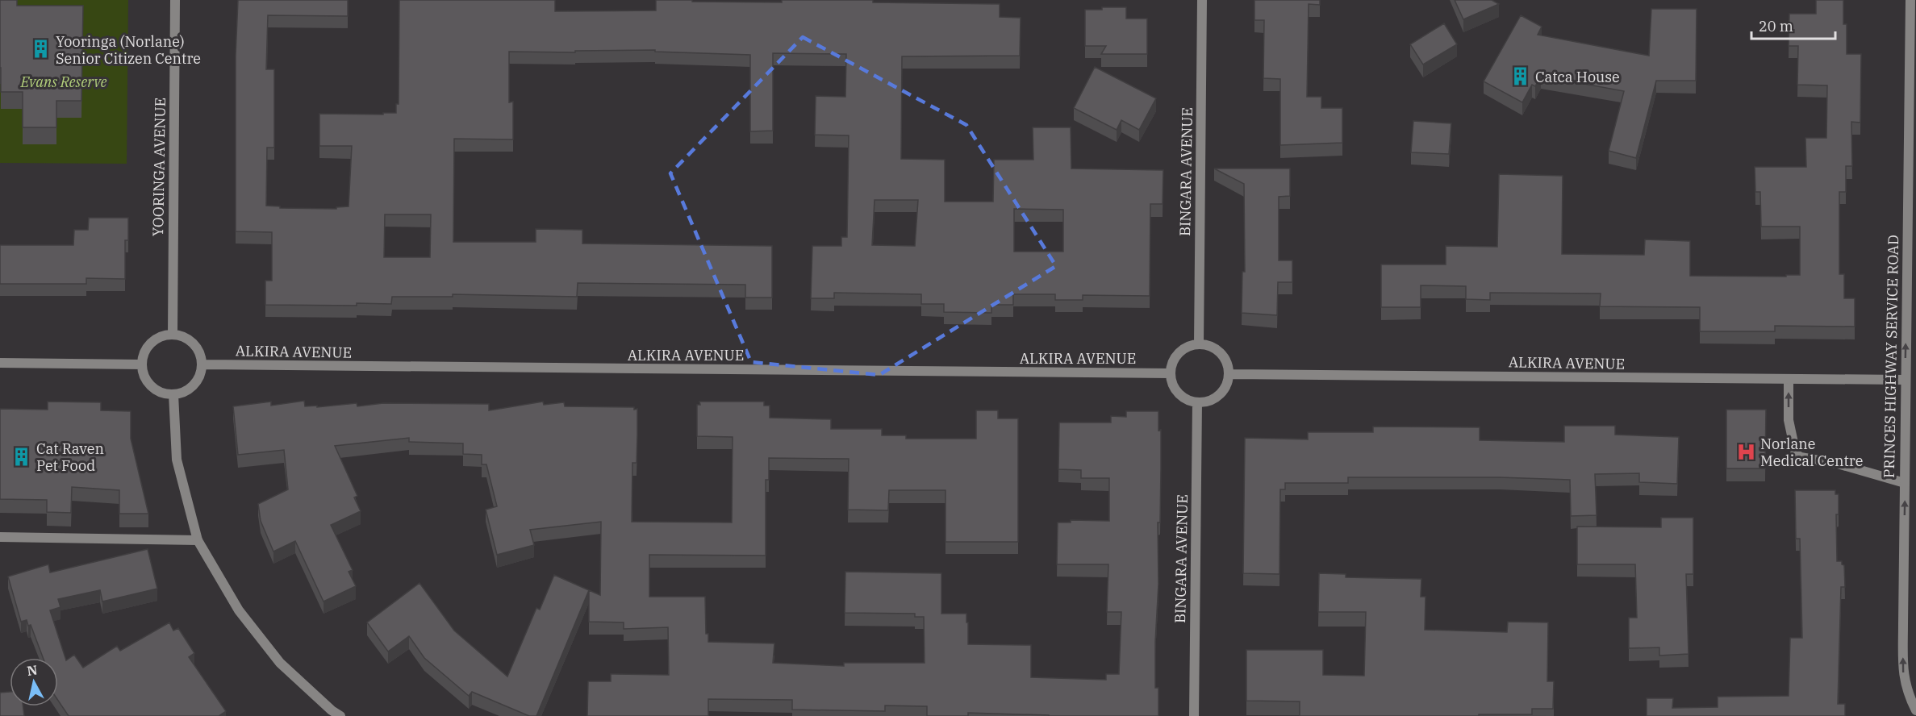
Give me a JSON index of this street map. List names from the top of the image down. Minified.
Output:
{"streets":{"street":["YOORINGA AVENUE","BINGARA AVENUE","ALKIRA AVENUE","PRINCES HIGHWAY SERVICE ROAD"]},"crossings":[["YOORINGA AVENUE","ALKIRA AVENUE"],["BINGARA AVENUE","ALKIRA AVENUE"],["ALKIRA AVENUE","PRINCES HIGHWAY SERVICE ROAD"]],"one_way":["PRINCES HIGHWAY SERVICE ROAD"],"parks":["Evans Reserve"],"places":{"building":["Yooringa (Norlane) Senior Citizen Centre","Catca House","Cat Raven Pet Food"],"hospital":["Norlane Medical Centre"]},"scale_bar":"20 m","north":"top"}
